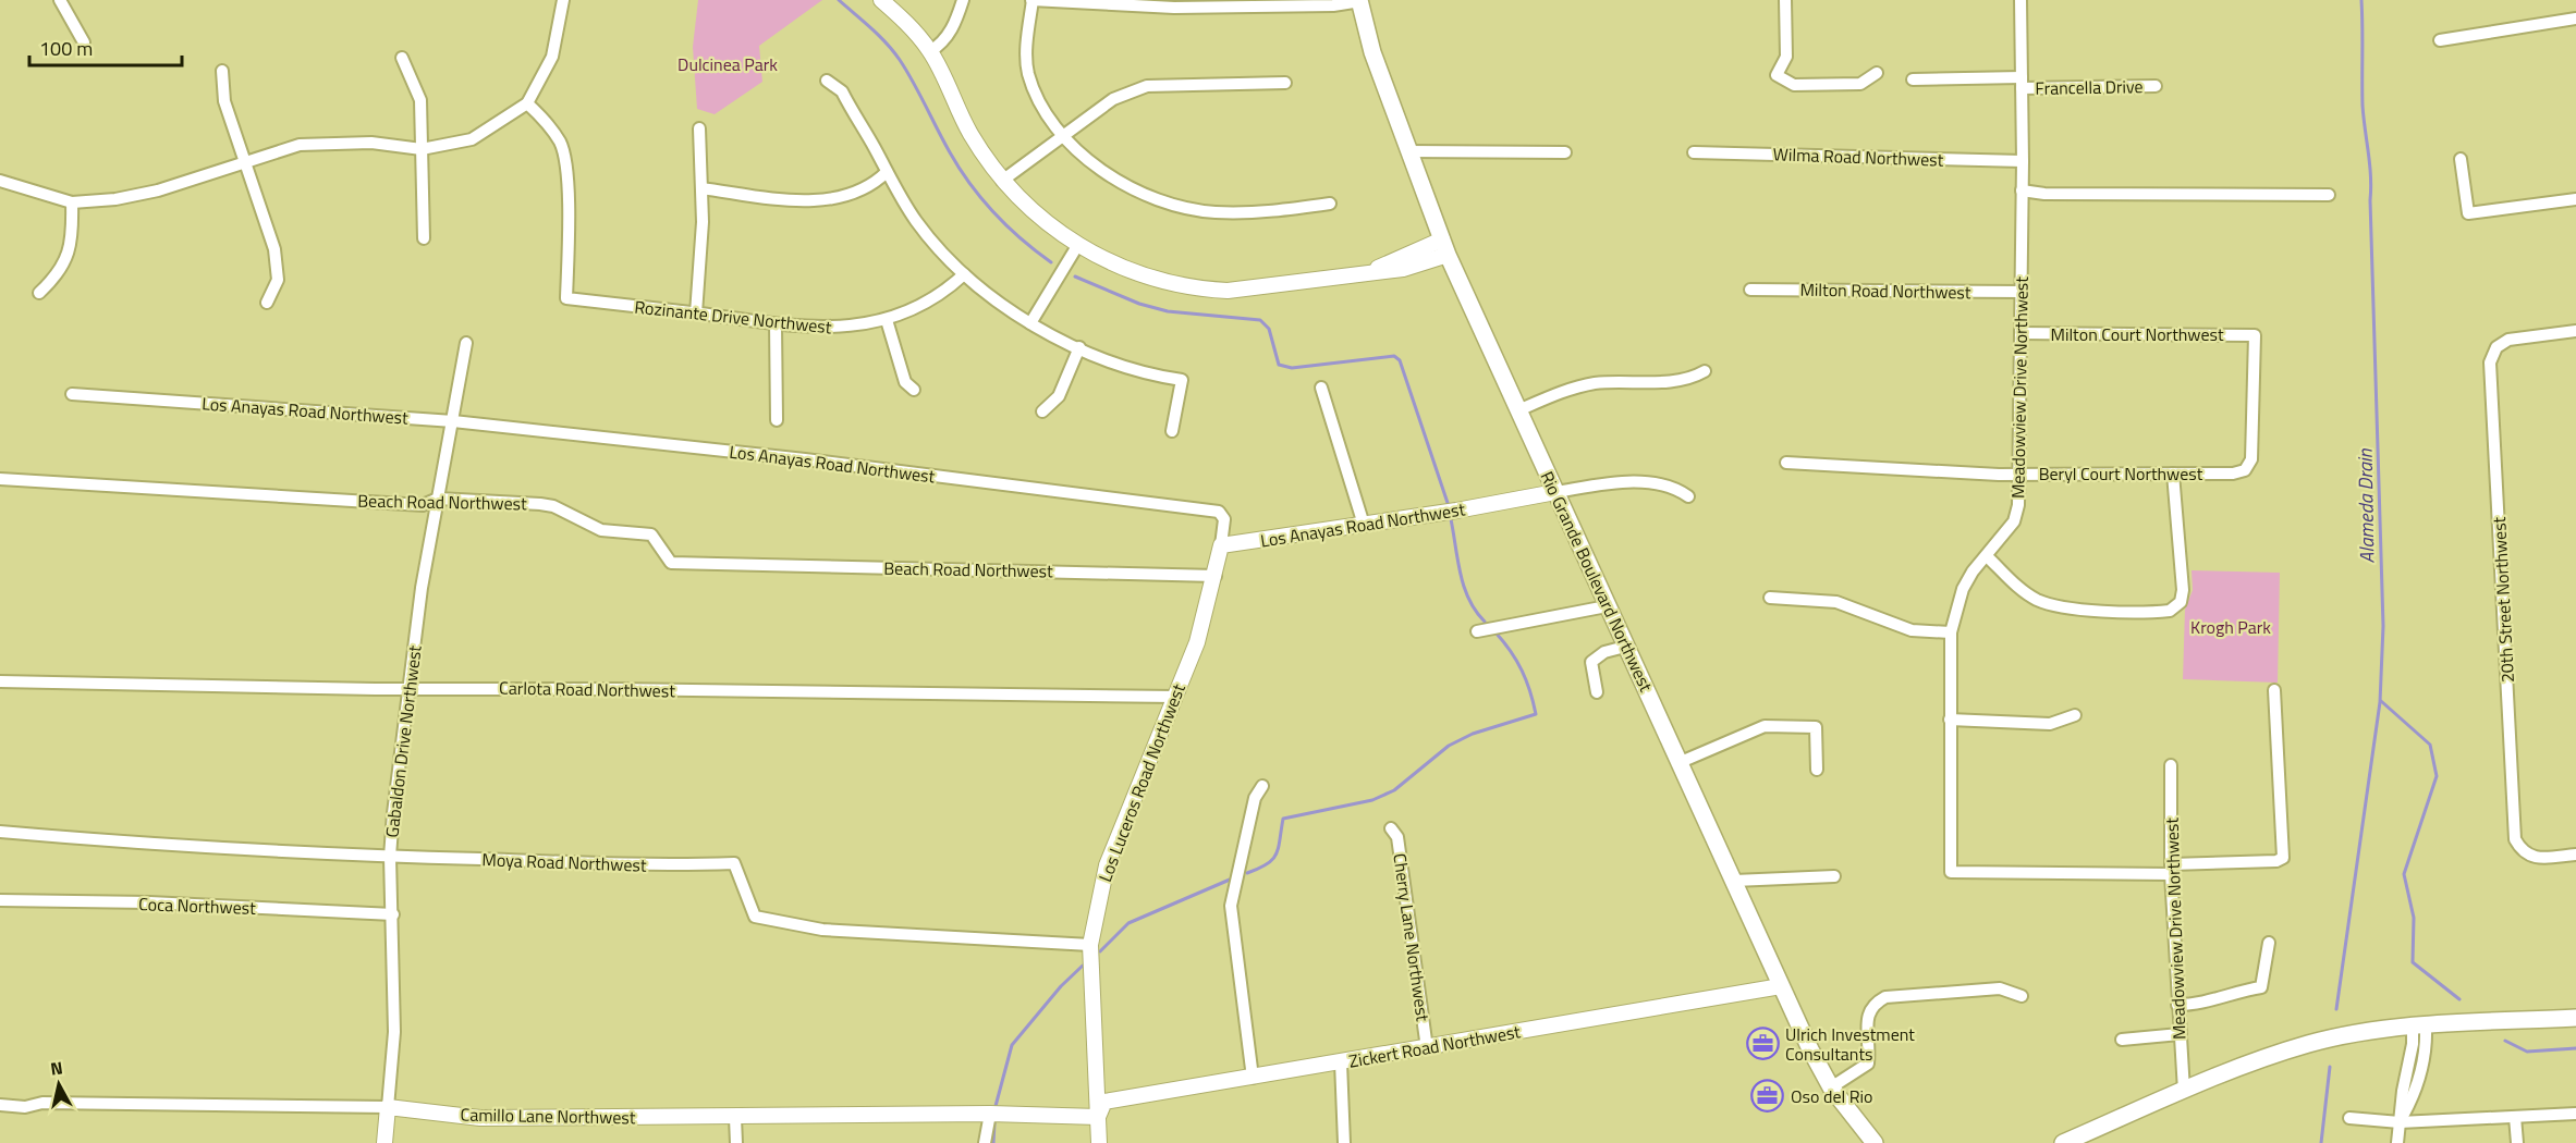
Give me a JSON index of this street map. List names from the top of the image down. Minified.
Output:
{"streets":{"main road":["Rio Grande Boulevard Northwest"],"street":["Francella Drive","Wilma Road Northwest","Milton Road Northwest","Rozinante Drive Northwest","Milton Court Northwest","Meadowview Drive Northwest","Los Anayas Road Northwest","Beryl Court Northwest","Beach Road Northwest","20th Street Northwest","Carlota Road Northwest","Gabaldon Drive Northwest","Los Luceros Road Northwest","Moya Road Northwest","Coca Northwest","Cherry Lane Northwest","Zickert Road Northwest","Camillo Lane Northwest"]},"crossings":[["Francella Drive","Meadowview Drive Northwest"],["Wilma Road Northwest","Meadowview Drive Northwest"],["Milton Road Northwest","Meadowview Drive Northwest"],["Milton Court Northwest","Meadowview Drive Northwest"],["Milton Court Northwest","Beryl Court Northwest"],["Meadowview Drive Northwest","Beryl Court Northwest"],["Los Anayas Road Northwest","Rio Grande Boulevard Northwest"],["Los Anayas Road Northwest","Gabaldon Drive Northwest"],["Los Anayas Road Northwest","Los Luceros Road Northwest"],["Beach Road Northwest","Gabaldon Drive Northwest"],["Beach Road Northwest","Los Luceros Road Northwest"],["Rio Grande Boulevard Northwest","Zickert Road Northwest"],["Carlota Road Northwest","Gabaldon Drive Northwest"],["Carlota Road Northwest","Los Luceros Road Northwest"],["Gabaldon Drive Northwest","Moya Road Northwest"],["Gabaldon Drive Northwest","Coca Northwest"],["Gabaldon Drive Northwest","Camillo Lane Northwest"],["Los Luceros Road Northwest","Moya Road Northwest"],["Los Luceros Road Northwest","Zickert Road Northwest"],["Los Luceros Road Northwest","Camillo Lane Northwest"],["Cherry Lane Northwest","Zickert Road Northwest"],["Zickert Road Northwest","Camillo Lane Northwest"]],"water":["Alameda Drain"],"parks":["Dulcinea Park","Krogh Park"],"places":{"office":["Ulrich Investment Consultants","Oso del Rio"]},"scale_bar":"100 m","north":"top"}
